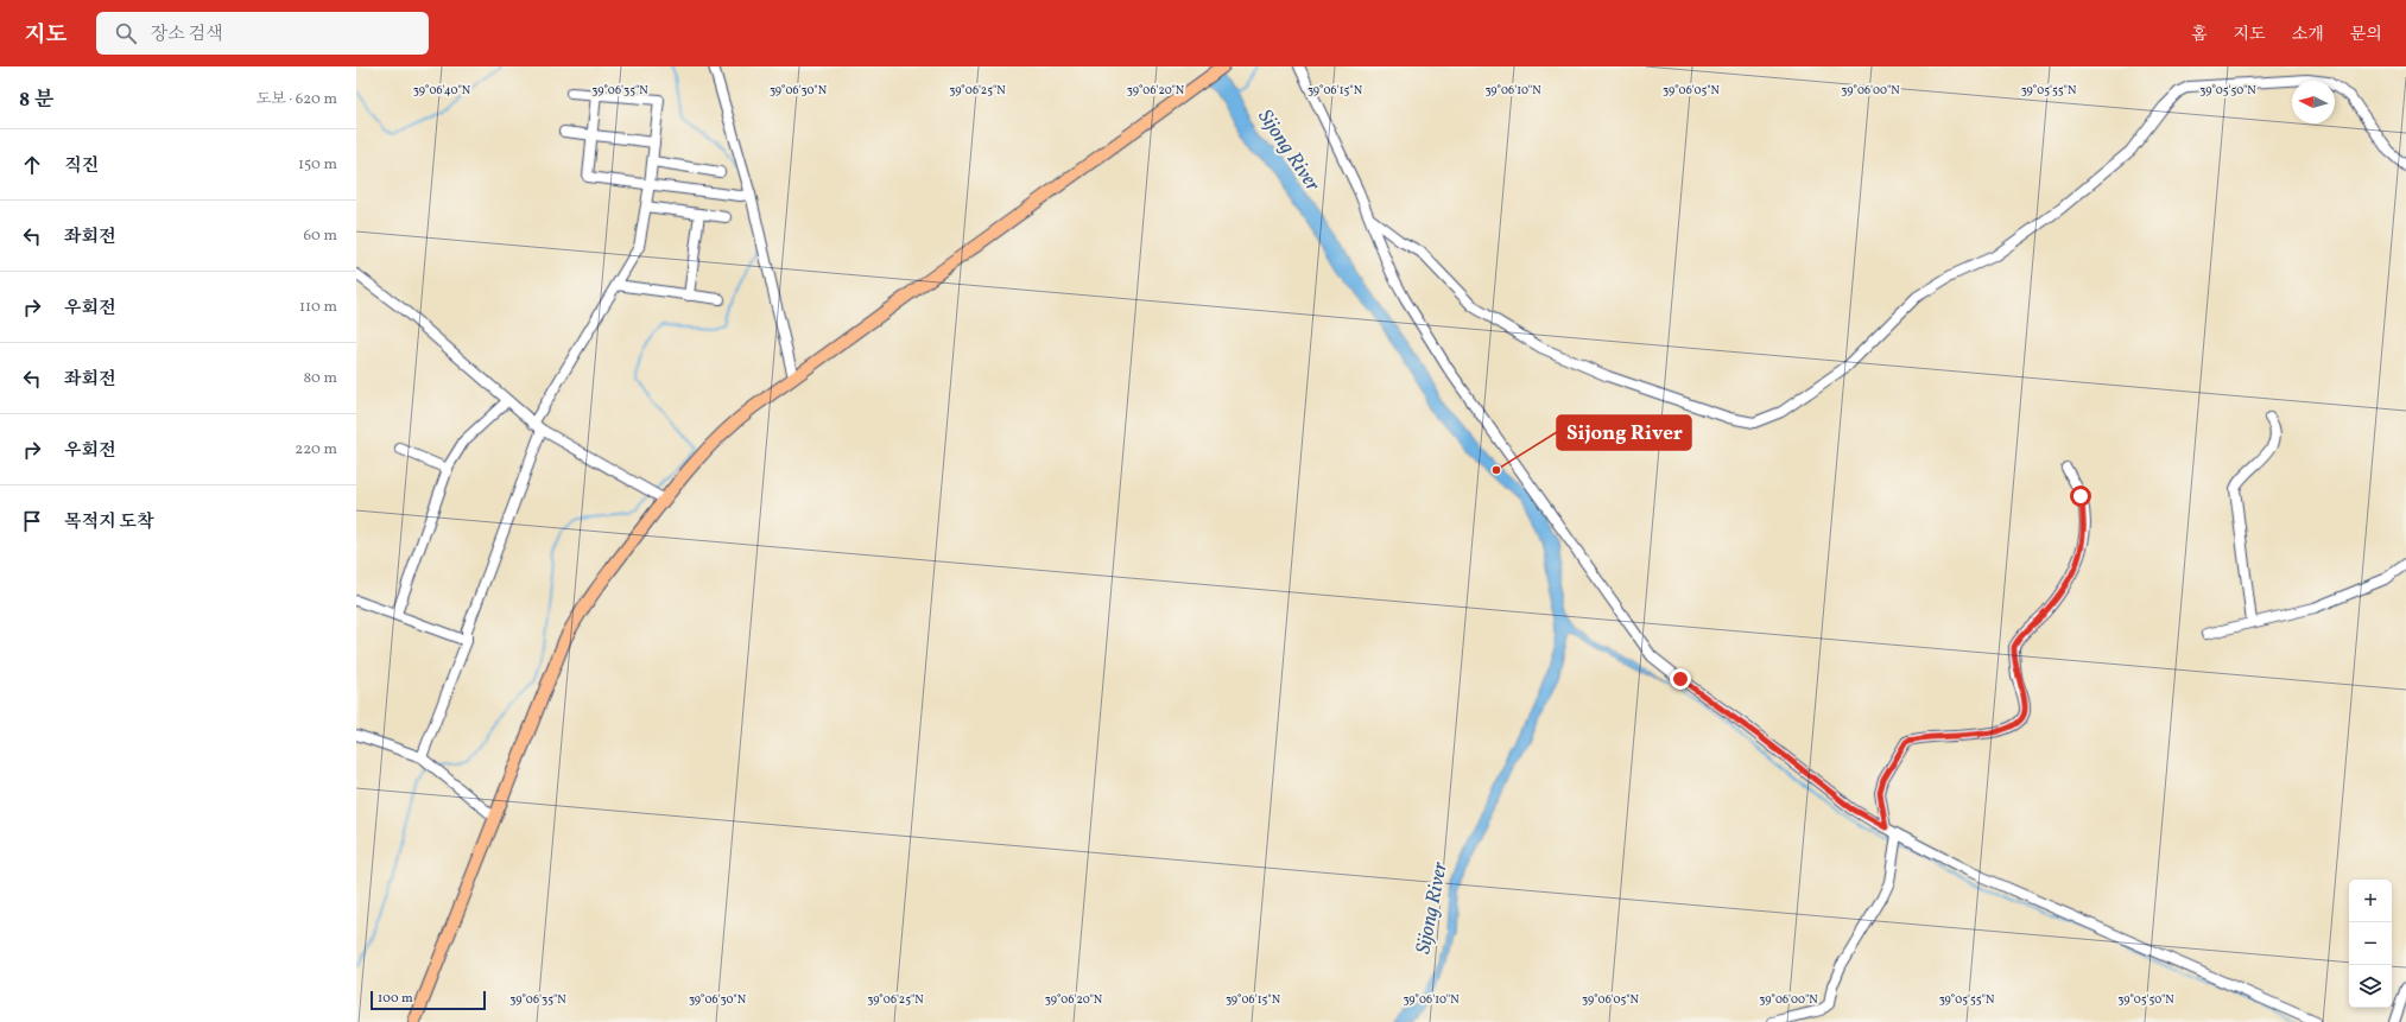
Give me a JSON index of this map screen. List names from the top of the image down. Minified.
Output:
{"water":["Sijong River"],"places":["Sijong River"],"scale_bar":"100 m","north":"left","page":{"header":"지도","search":"장소 검색","nav":["홈","지도","소개","문의"],"heading":["8 분","도보 · 620 m"],"list":[["직진","150 m"],["좌회전","60 m"],["우회전","110 m"],["좌회전","80 m"],["우회전","220 m"],"목적지 도착"],"map_buttons":["+","−"],"scale":"100 m"},"coordinates":["39°06'40\"N","39°06'35\"N","39°06'30\"N","39°06'25\"N","39°06'20\"N","39°06'15\"N","39°06'10\"N","39°06'05\"N","39°06'00\"N","39°05'55\"N","39°05'50\"N"]}
